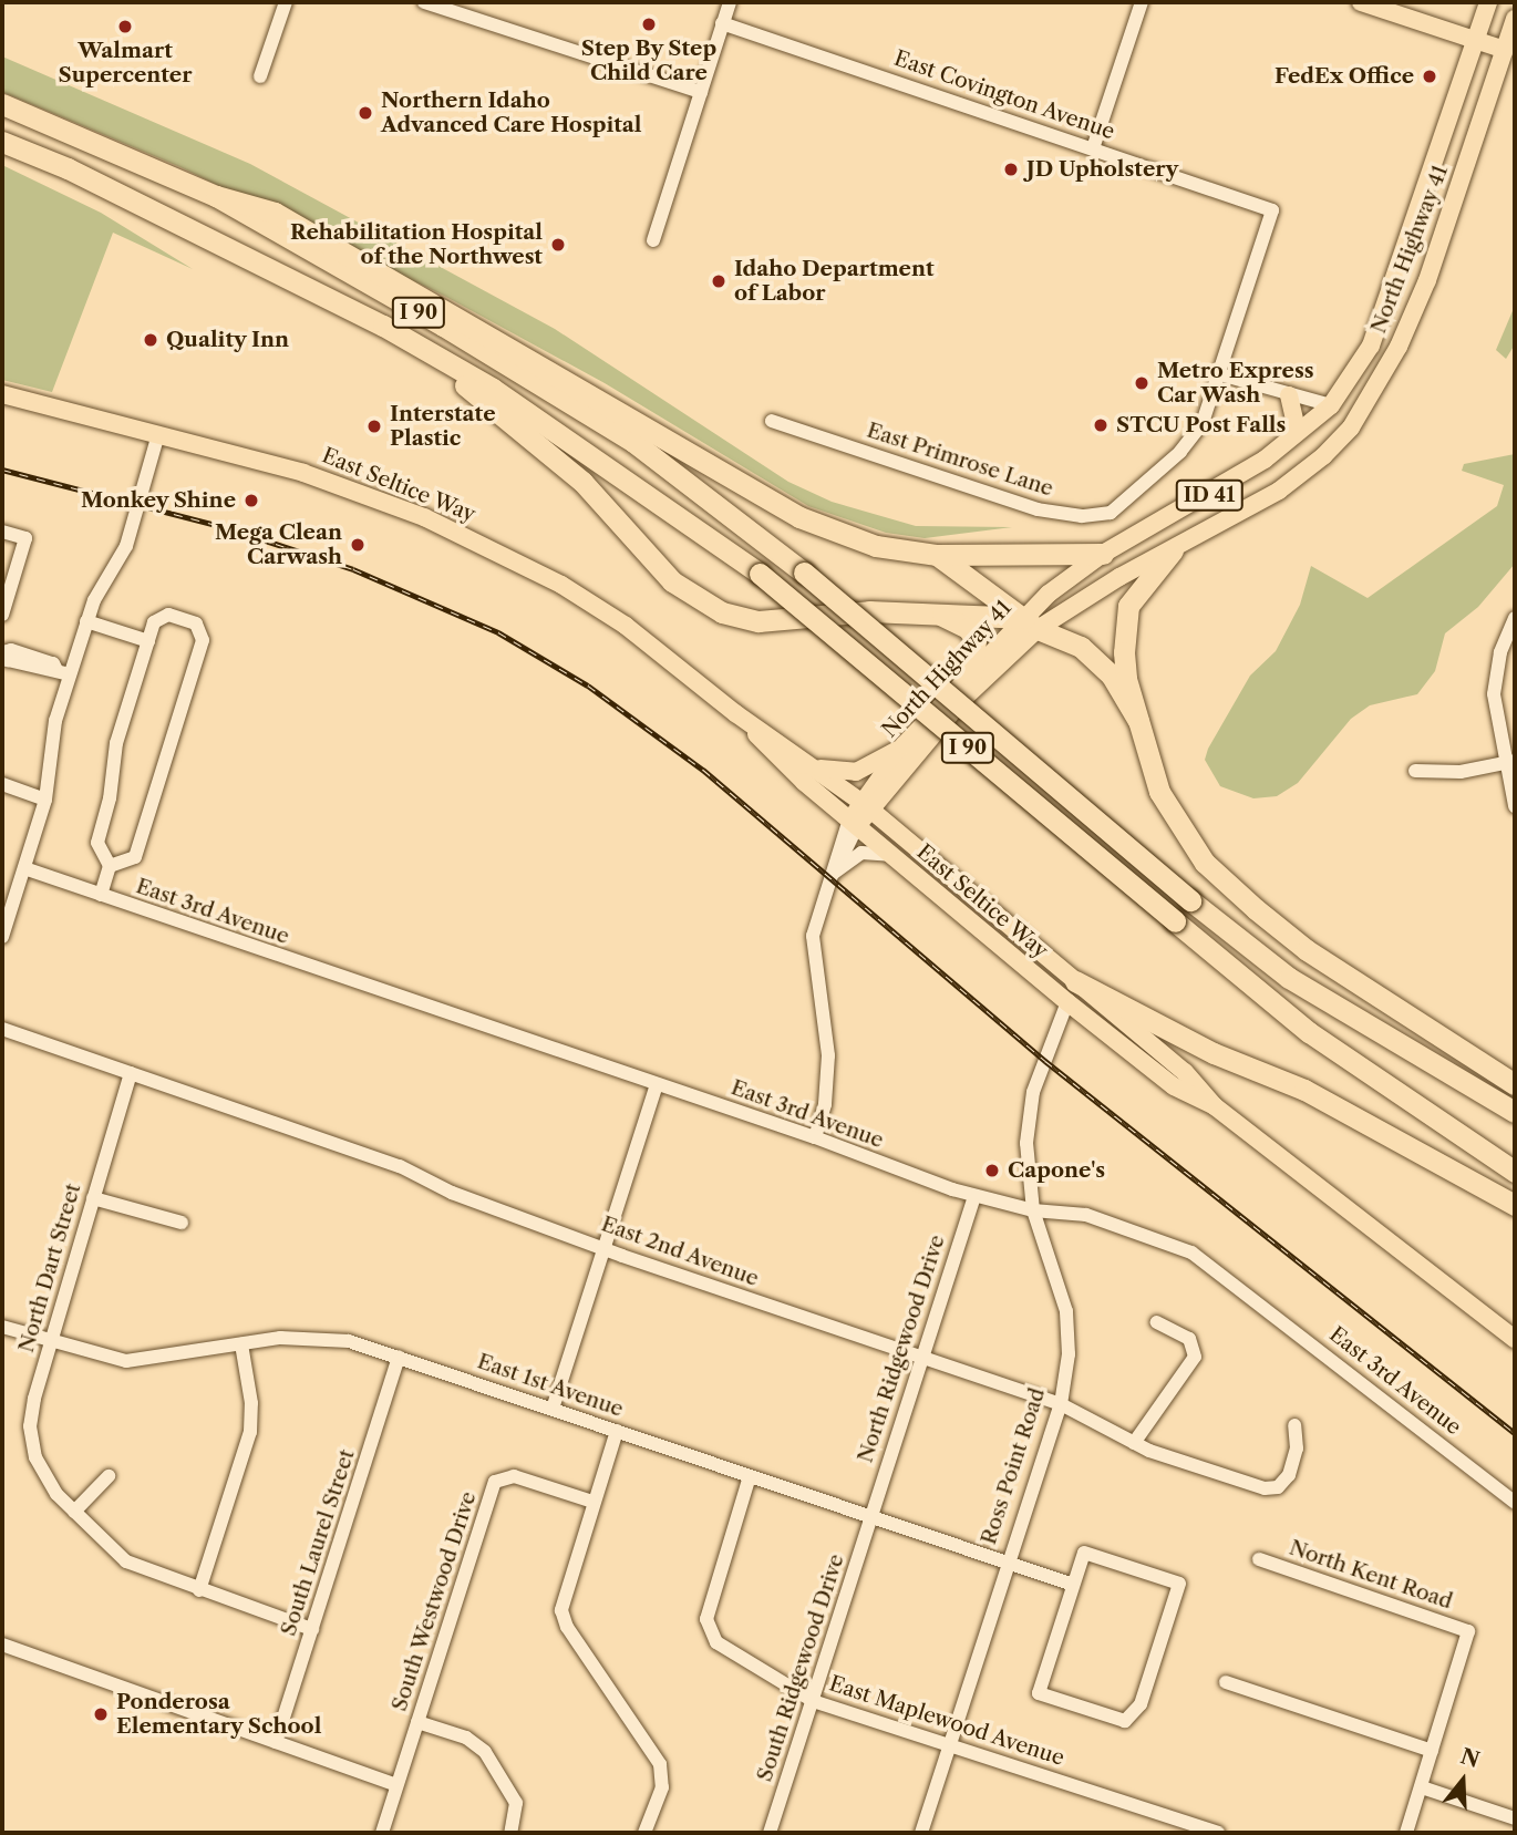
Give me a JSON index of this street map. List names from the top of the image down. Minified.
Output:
{"streets":{"highway":["I 90"],"main road":["North Highway 41","East Seltice Way","ID 41","Ross Point Road"],"street":["East Covington Avenue","East Primrose Lane","East 3rd Avenue","East 2nd Avenue","North Dart Street","North Ridgewood Drive","East 1st Avenue","South Laurel Street","North Kent Road","South Westwood Drive","South Ridgewood Drive","East Maplewood Avenue"]},"crossings":[["East Covington Avenue","East Primrose Lane"],["North Highway 41","East Seltice Way"],["East Seltice Way","Ross Point Road"],["East 3rd Avenue","North Ridgewood Drive"],["East 3rd Avenue","Ross Point Road"],["East 2nd Avenue","North Dart Street"],["East 2nd Avenue","North Ridgewood Drive"],["East 2nd Avenue","Ross Point Road"],["North Dart Street","East 1st Avenue"],["North Dart Street","South Laurel Street"],["North Ridgewood Drive","East 1st Avenue"],["North Ridgewood Drive","South Ridgewood Drive"],["East 1st Avenue","Ross Point Road"],["East 1st Avenue","South Laurel Street"],["East 1st Avenue","South Ridgewood Drive"],["East 1st Avenue","East Maplewood Avenue"],["Ross Point Road","East Maplewood Avenue"],["South Ridgewood Drive","East Maplewood Avenue"]],"places":["Step By Step Child Care","Walmart Supercenter","FedEx Office","Northern Idaho Advanced Care Hospital","JD Upholstery","Rehabilitation Hospital of the Northwest","Idaho Department of Labor","Quality Inn","Metro Express Car Wash","STCU Post Falls","Interstate Plastic","Monkey Shine","Mega Clean Carwash","Capone's","Ponderosa Elementary School"],"north":"top"}
